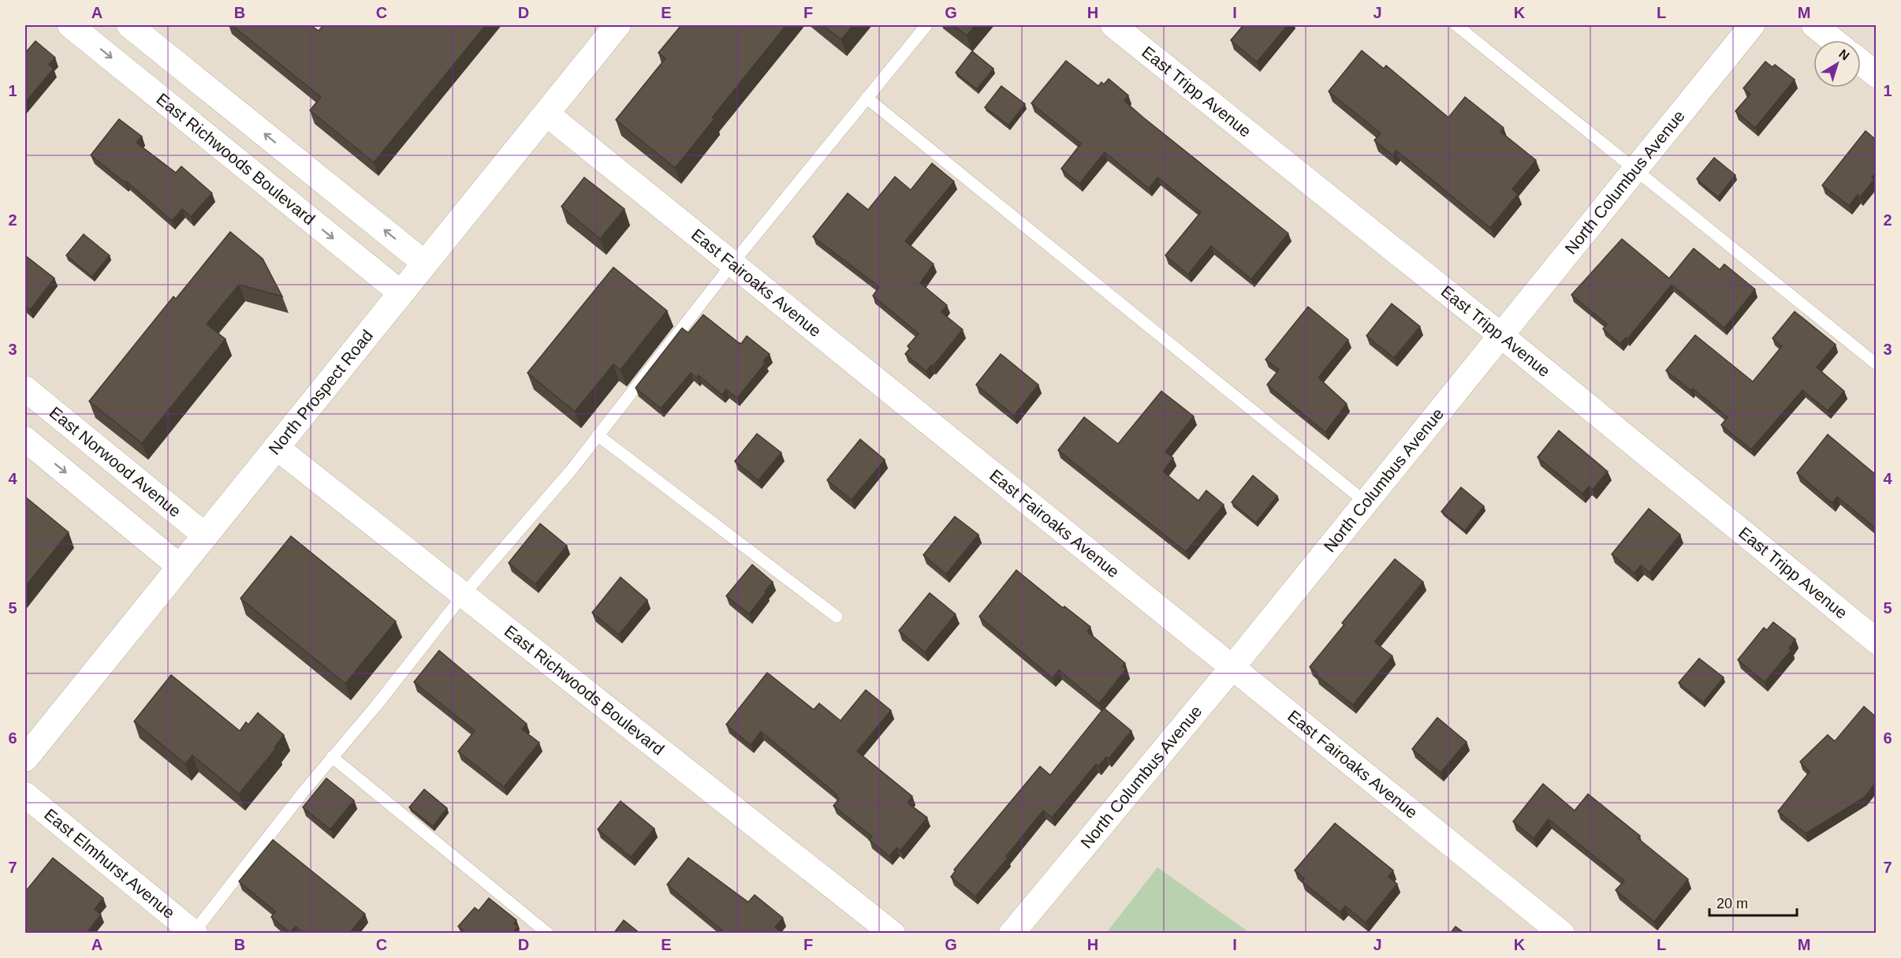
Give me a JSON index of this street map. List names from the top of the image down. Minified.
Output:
{"streets":{"main road":["North Prospect Road"],"street":["East Tripp Avenue","East Richwoods Boulevard","North Columbus Avenue","East Fairoaks Avenue","East Norwood Avenue","East Elmhurst Avenue"]},"crossings":[["East Tripp Avenue","North Columbus Avenue"],["East Richwoods Boulevard","North Prospect Road"],["North Columbus Avenue","East Fairoaks Avenue"],["East Fairoaks Avenue","North Prospect Road"],["North Prospect Road","East Norwood Avenue"]],"scale_bar":"20 m","north":"top right","grid":{"columns":["A","B","C","D","E","F","G","H","I","J","K","L","M"],"rows":["1","2","3","4","5","6","7"]}}
